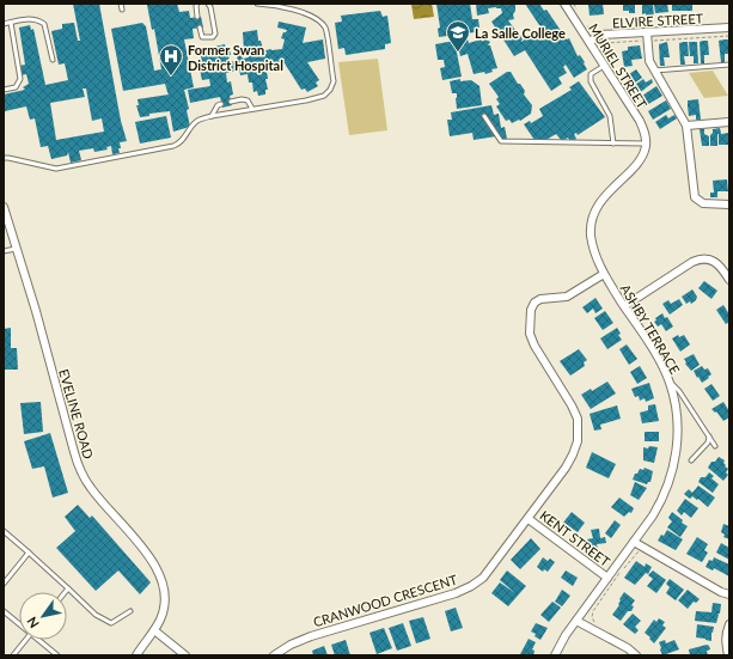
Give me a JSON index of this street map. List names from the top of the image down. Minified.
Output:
{"streets":{"street":["ELVIRE STREET","MURIEL STREET","ASHBY TERRACE","EVELINE ROAD","KENT STREET","CRANWOOD CRESCENT"]},"crossings":[["ELVIRE STREET","MURIEL STREET"],["MURIEL STREET","ASHBY TERRACE"],["ASHBY TERRACE","KENT STREET"],["ASHBY TERRACE","CRANWOOD CRESCENT"],["KENT STREET","CRANWOOD CRESCENT"]],"places":{"school or university":["La Salle College"],"hospital":["Former Swan District Hospital"]},"north":"bottom left"}
